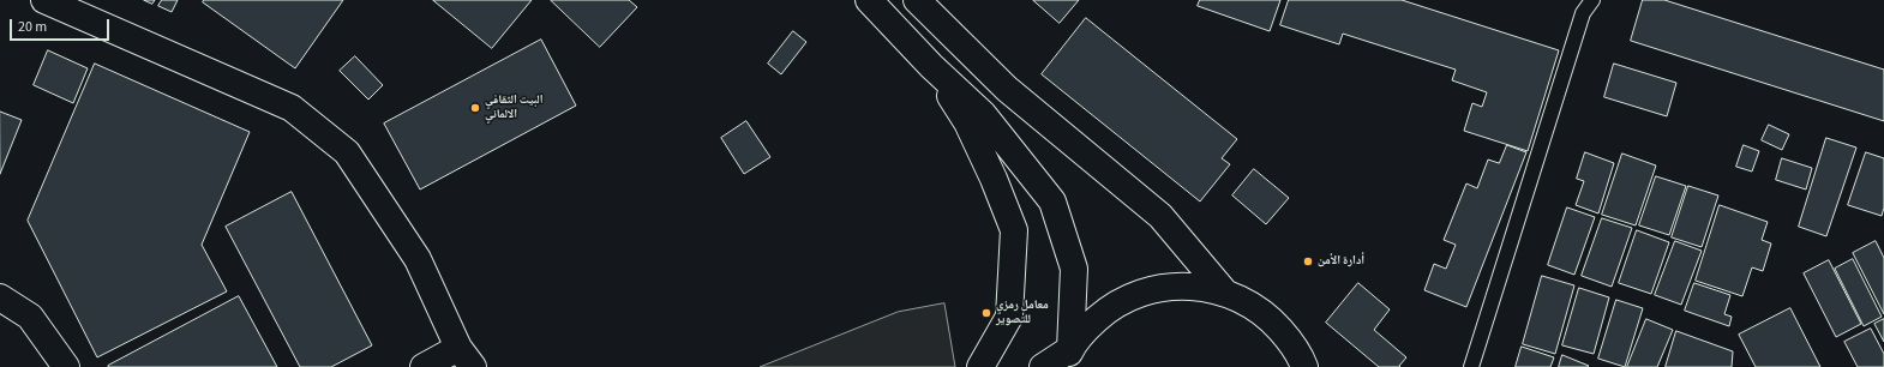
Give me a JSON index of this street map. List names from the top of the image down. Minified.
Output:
{"places":["البيت الثقافي الالماني","أدارة الأمن","معامل رمزي للتصوير"],"scale_bar":"20 m"}
